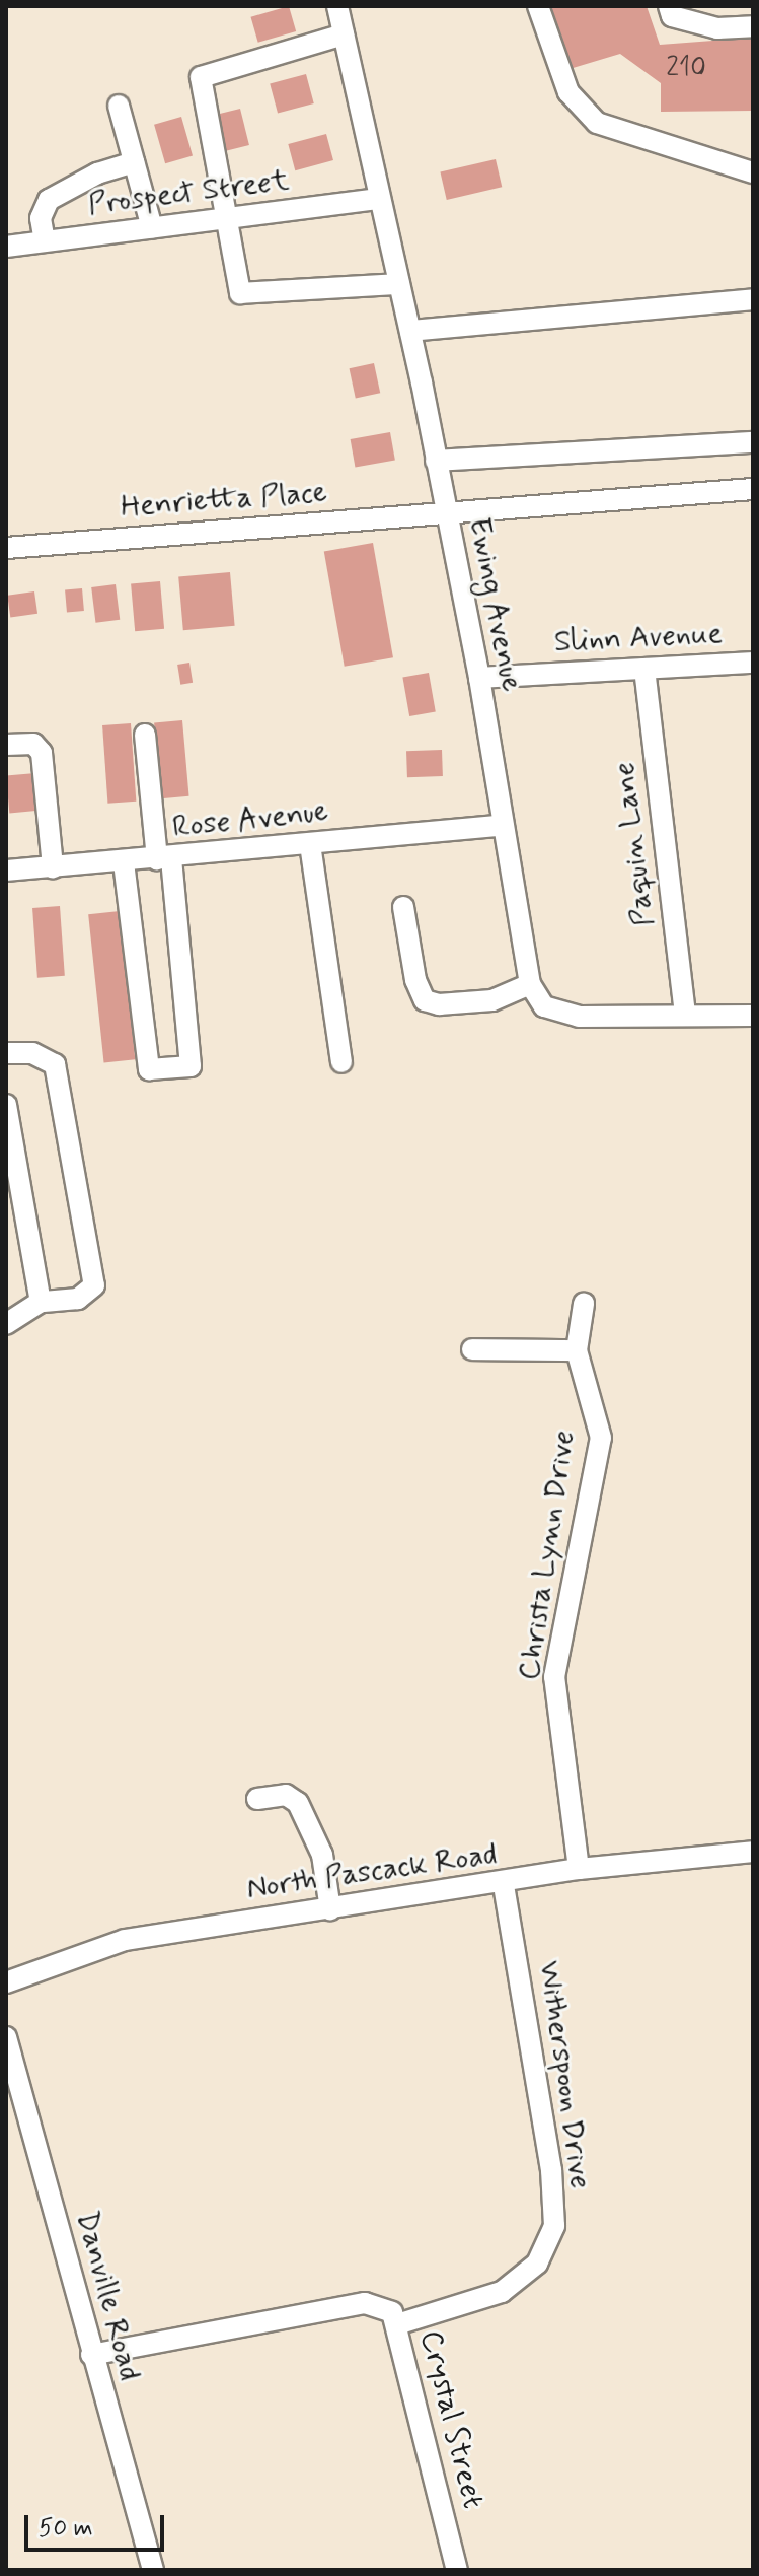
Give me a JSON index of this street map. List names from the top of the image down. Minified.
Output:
{"streets":{"street":["Prospect Street","Henrietta Place","Ewing Avenue","Slinn Avenue","Rose Avenue","Paquin Lane","Christa Lynn Drive","North Pascack Road","Witherspoon Drive","Danville Road","Crystal Street"]},"crossings":[["Prospect Street","Ewing Avenue"],["Henrietta Place","Ewing Avenue"],["Ewing Avenue","Slinn Avenue"],["Ewing Avenue","Rose Avenue"],["Slinn Avenue","Paquin Lane"],["Christa Lynn Drive","North Pascack Road"],["North Pascack Road","Witherspoon Drive"],["Witherspoon Drive","Crystal Street"],["Danville Road","Crystal Street"]],"house_numbers":["210"],"scale_bar":"50 m"}
